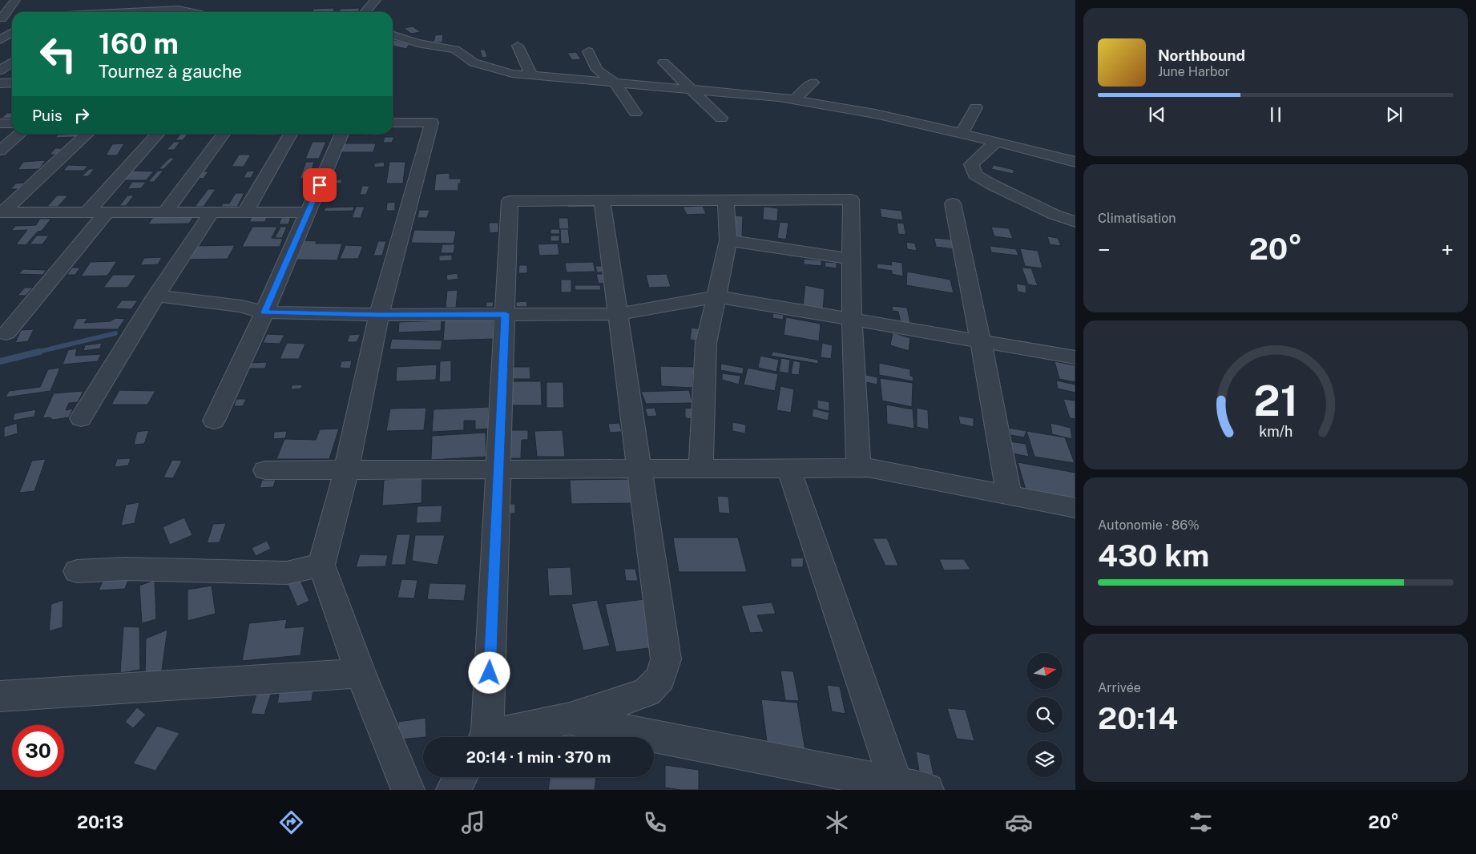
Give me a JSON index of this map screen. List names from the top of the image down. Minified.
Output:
{"north":"right","page":{"turn":["160 m","Tournez à gauche"],"song":["Northbound","June Harbor"],"then":"Puis","tile":["Climatisation",["Autonomie · 86%","430 km"],["Arrivée","20:14"]],"heat":["−","20°","+"],"limit":"30","trip":"20:14 · 1 min · 370 m","tabs":["20:13","20°"],"gauge":["21","km/h"]}}
